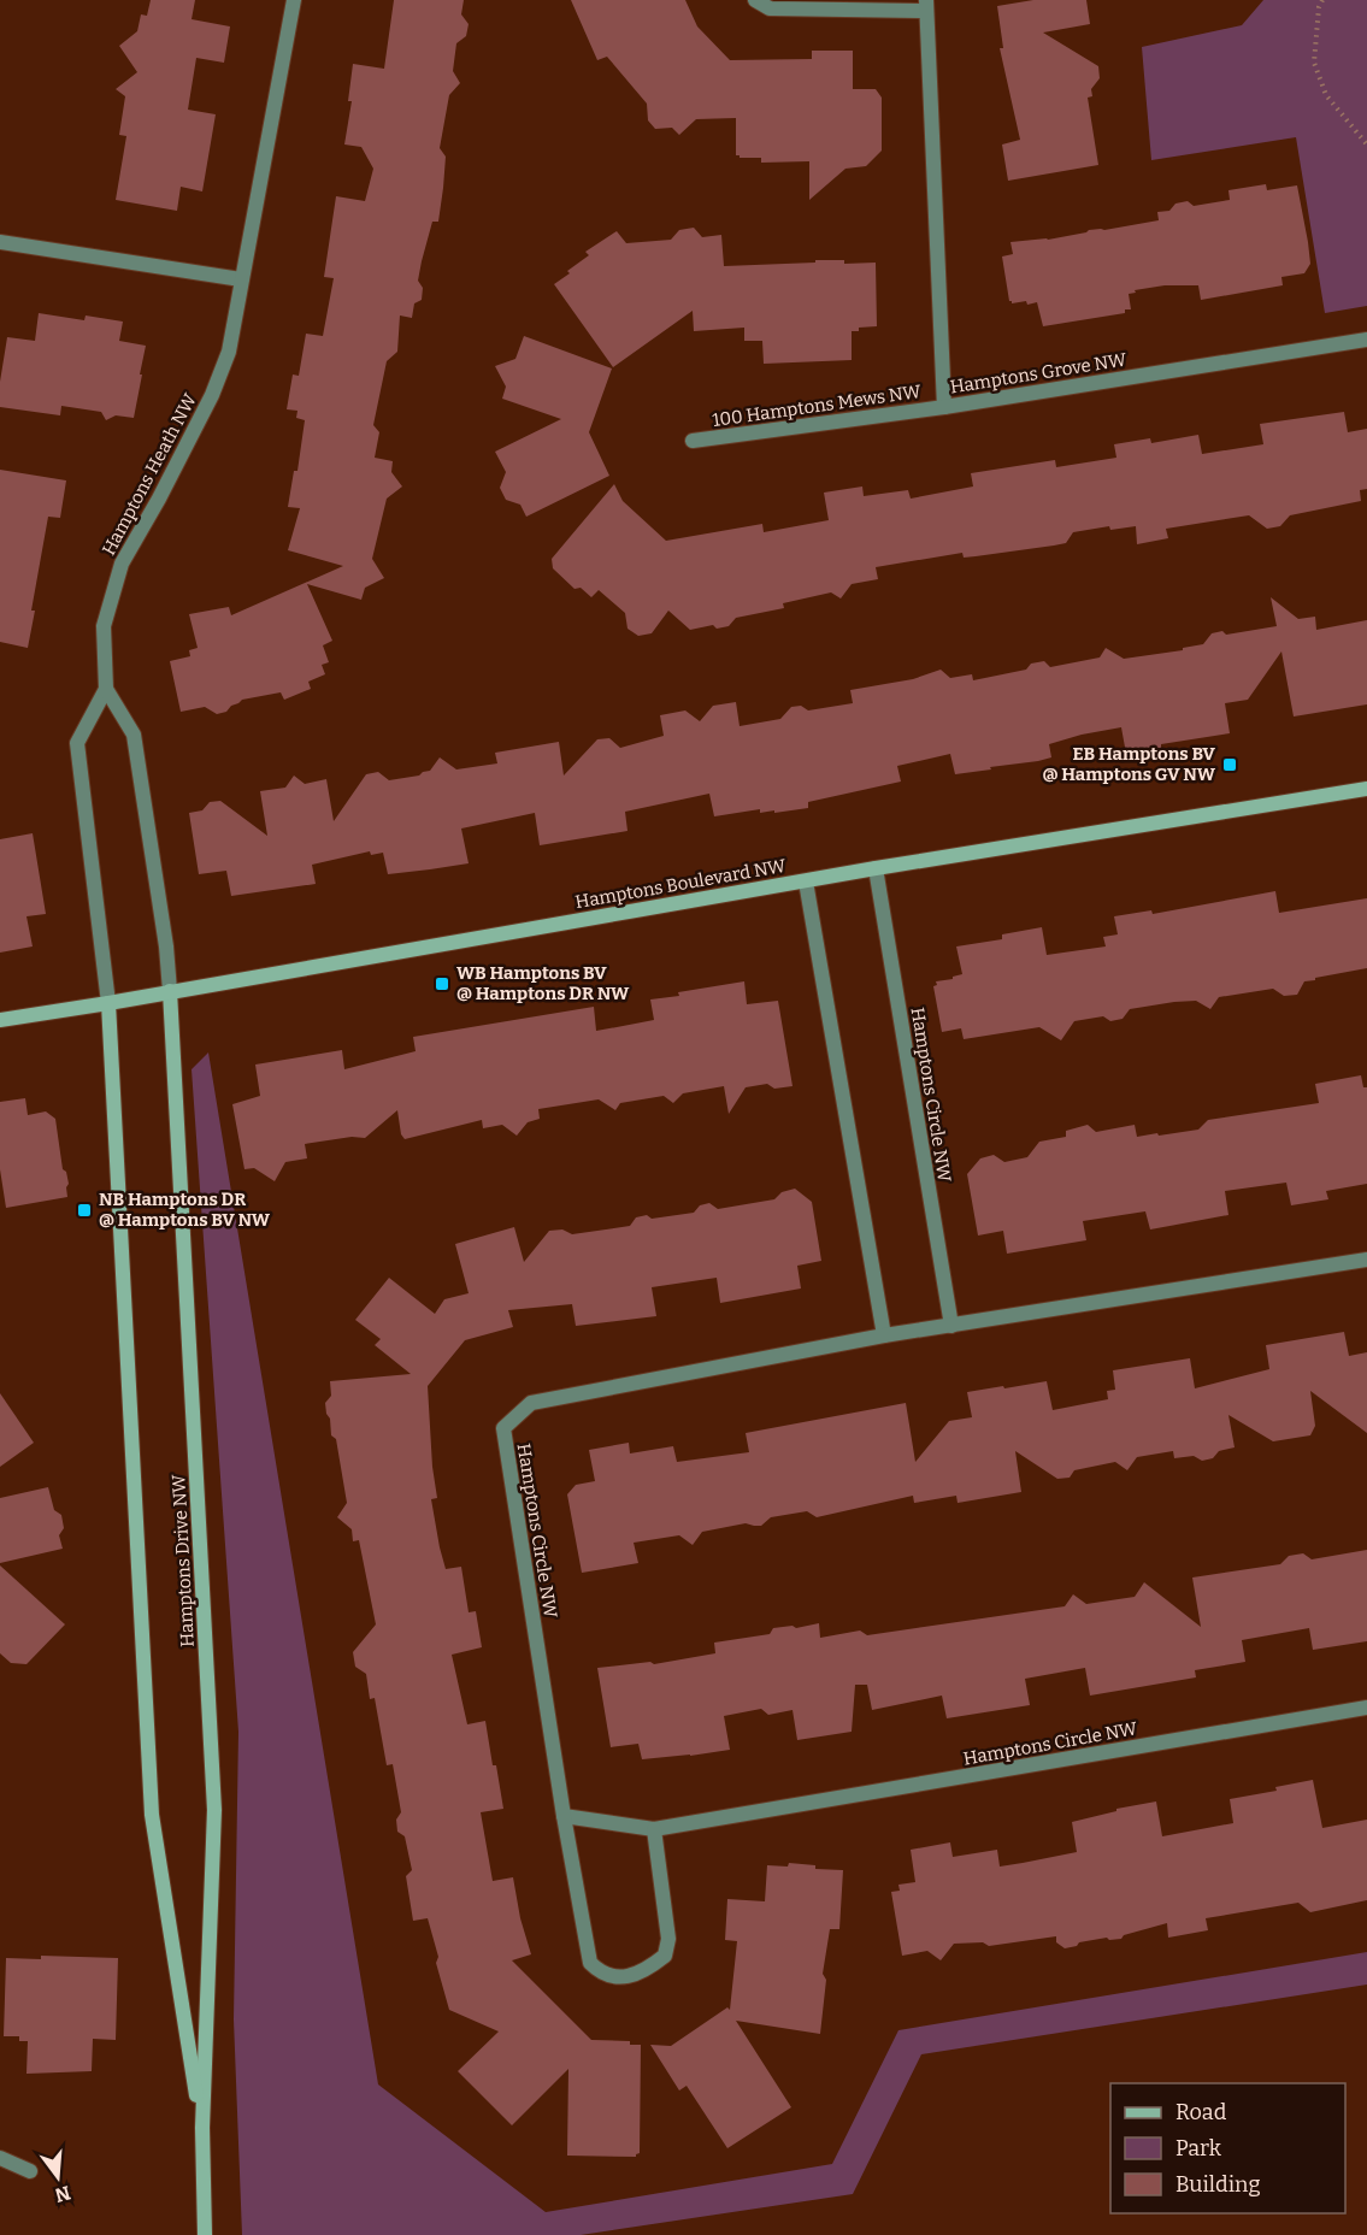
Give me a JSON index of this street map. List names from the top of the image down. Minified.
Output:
{"streets":{"street":["Hamptons Grove NW","100 Hamptons Mews NW","Hamptons Heath NW","Hamptons Boulevard NW","Hamptons Circle NW","Hamptons Drive NW"]},"crossings":[["Hamptons Grove NW","100 Hamptons Mews NW"],["Hamptons Heath NW","Hamptons Boulevard NW"],["Hamptons Heath NW","Hamptons Drive NW"],["Hamptons Boulevard NW","Hamptons Circle NW"],["Hamptons Boulevard NW","Hamptons Drive NW"]],"places":{"transit":["EB Hamptons BV @ Hamptons GV NW","WB Hamptons BV @ Hamptons DR NW","NB Hamptons DR @ Hamptons BV NW"]},"legend":["Road","Park","Building"],"north":"bottom"}
